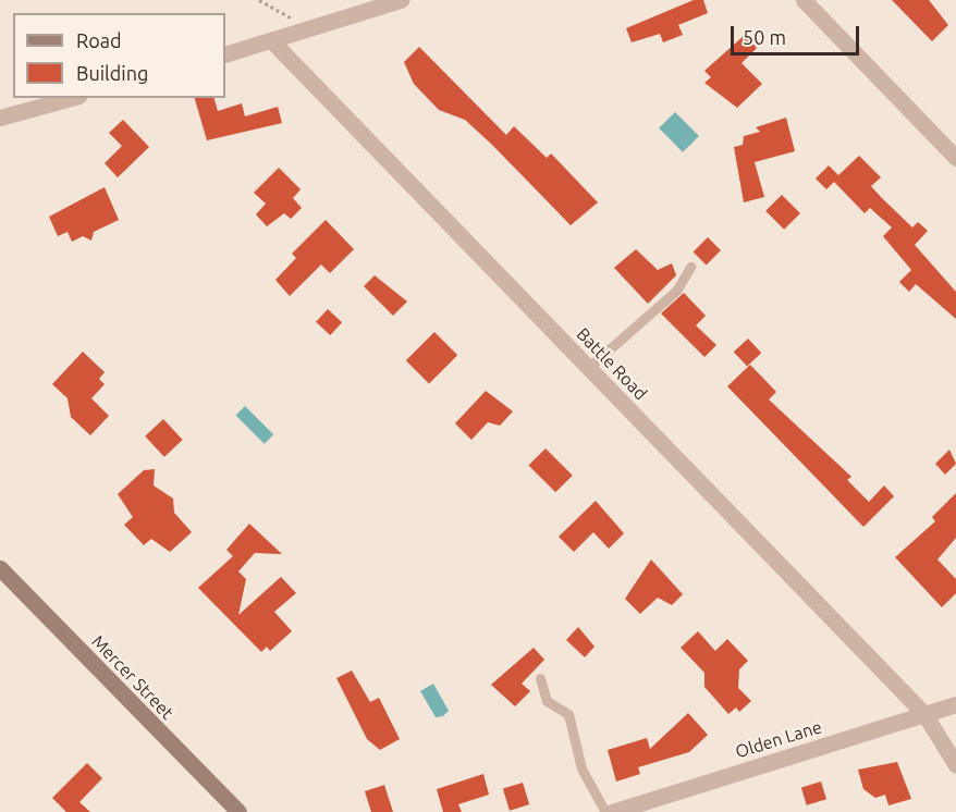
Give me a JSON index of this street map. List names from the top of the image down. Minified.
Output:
{"streets":{"main road":["Mercer Street"],"street":["Battle Road","Olden Lane"]},"crossings":[["Battle Road","Olden Lane"]],"legend":["Road","Building"],"scale_bar":"50 m"}
